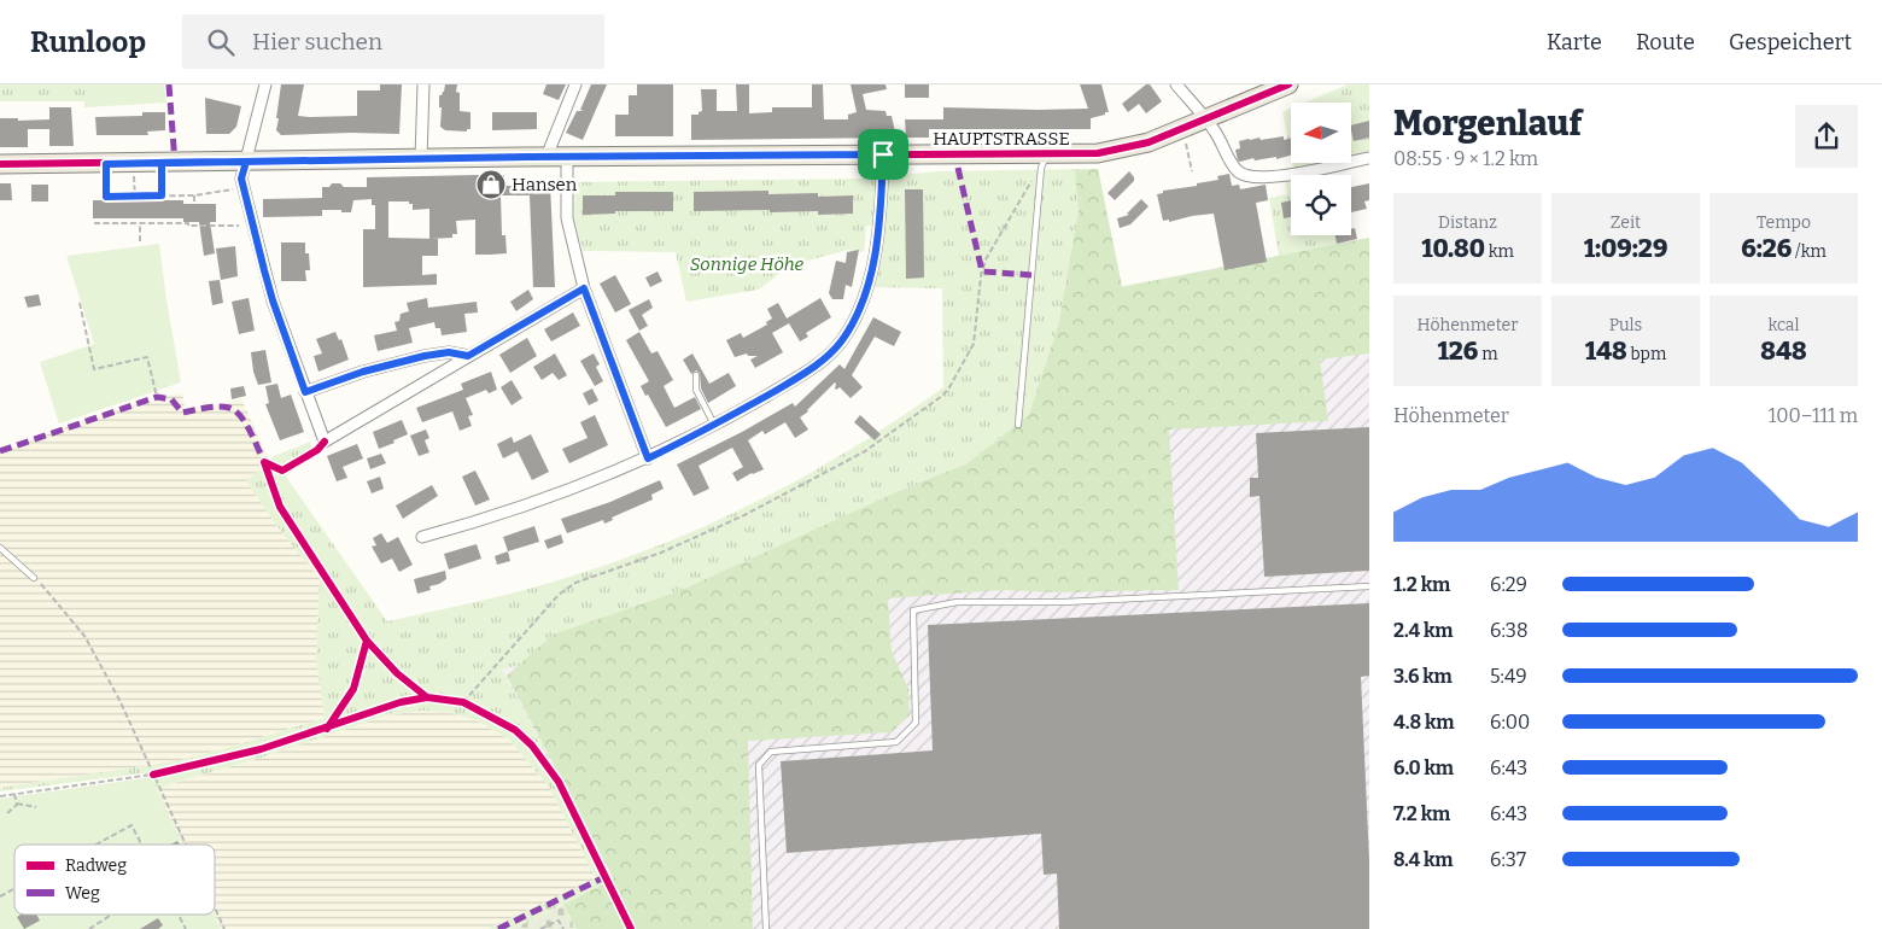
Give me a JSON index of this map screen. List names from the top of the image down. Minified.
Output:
{"streets":{"main road":["HAUPTSTRASSE"]},"parks":["Sonnige Höhe"],"places":{"shop":["Hansen"]},"legend":["Radweg","Weg"],"north":"left","page":{"header":"Runloop","search":"Hier suchen","nav":["Karte","Route","Gespeichert"],"heading":["Morgenlauf","08:55 · 9 × 1.2 km"],"stats":[["Distanz","10.80 km"],["Zeit","1:09:29"],["Tempo","6:26 /km"],["Höhenmeter","126 m"],["Puls","148 bpm"],["kcal","848"]],"chart":["Höhenmeter","100–111 m"],"list":[{"name":"1.2 km","note":"6:29"},{"name":"2.4 km","note":"6:38"},{"name":"3.6 km","note":"5:49"},{"name":"4.8 km","note":"6:00"},{"name":"6.0 km","note":"6:43"},{"name":"7.2 km","note":"6:43"},{"name":"8.4 km","note":"6:37"}]}}
